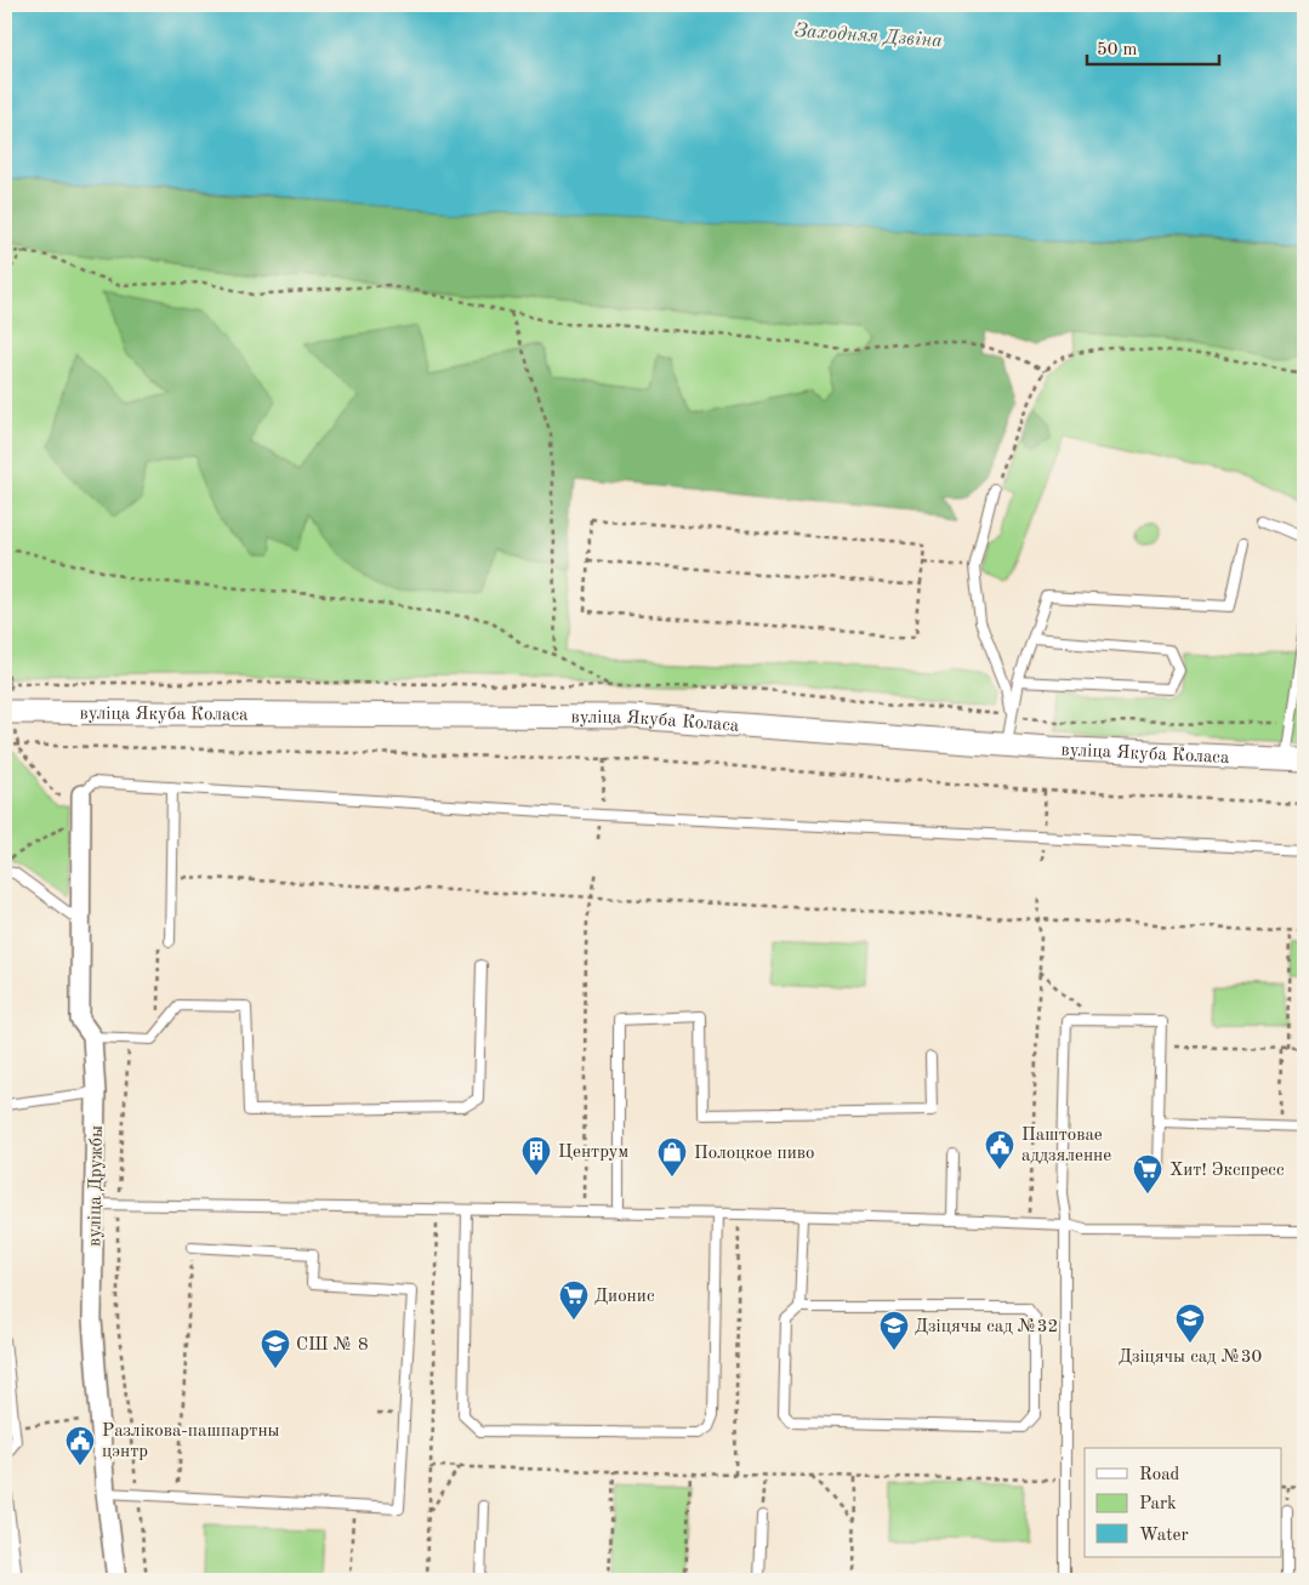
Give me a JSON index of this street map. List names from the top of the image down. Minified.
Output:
{"streets":{"street":["вуліца Якуба Коласа","вуліца Дружбы"]},"water":["Заходняя Дзвіна"],"places":{"public building":["Паштовае аддзяленне","Разлікова-пашпартны цэнтр"],"building":["Центрум"],"shop":["Полоцкое пиво"],"supermarket":["Хит! Экспресс","Дионис"],"school or university":["Дзіцячы сад №30","Дзіцячы сад №32","СШ № 8"]},"legend":["Road","Park","Water"],"scale_bar":"50 m"}
